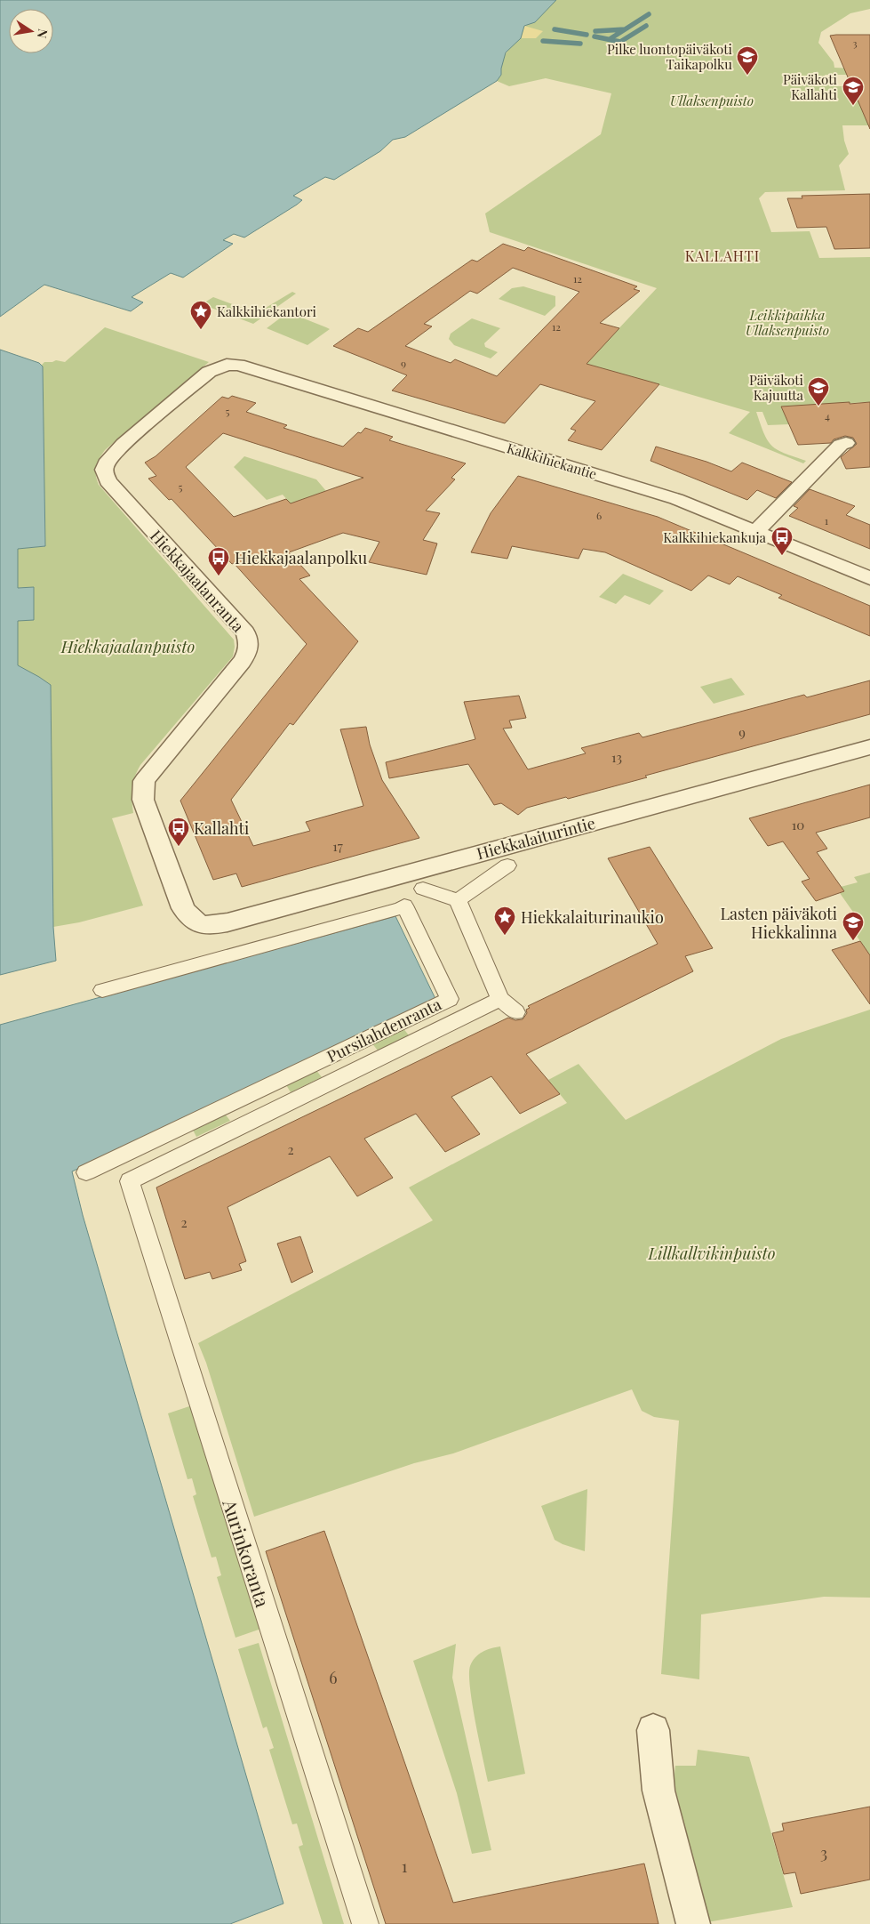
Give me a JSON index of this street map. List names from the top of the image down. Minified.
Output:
{"streets":{"street":["Kalkkihiekantie","Hiekkajaalanranta","Hiekkalaiturintie","Pursilahdenranta","Aurinkoranta"]},"crossings":[["Kalkkihiekantie","Hiekkajaalanranta"],["Hiekkajaalanranta","Hiekkalaiturintie"],["Pursilahdenranta","Aurinkoranta"]],"districts":["KALLAHTI"],"parks":["Ullaksenpuisto","Leikkipaikka Ullaksenpuisto","Hiekkajaalanpuisto","Lillkallvikinpuisto"],"places":{"school or university":["Pilke luontopäiväkoti Taikapolku","Päiväkoti Kallahti","Päiväkoti Kajuutta","Lasten päiväkoti Hiekkalinna"],"place":["Kalkkihiekantori","Hiekkalaiturinaukio"],"bus stop":["Kalkkihiekankuja","Hiekkajaalanpolku","Kallahti"]},"house_numbers":["3","12","12","9","5","4","5","6","1","9","13","10","17","2","2","6","3","1"],"north":"right"}
